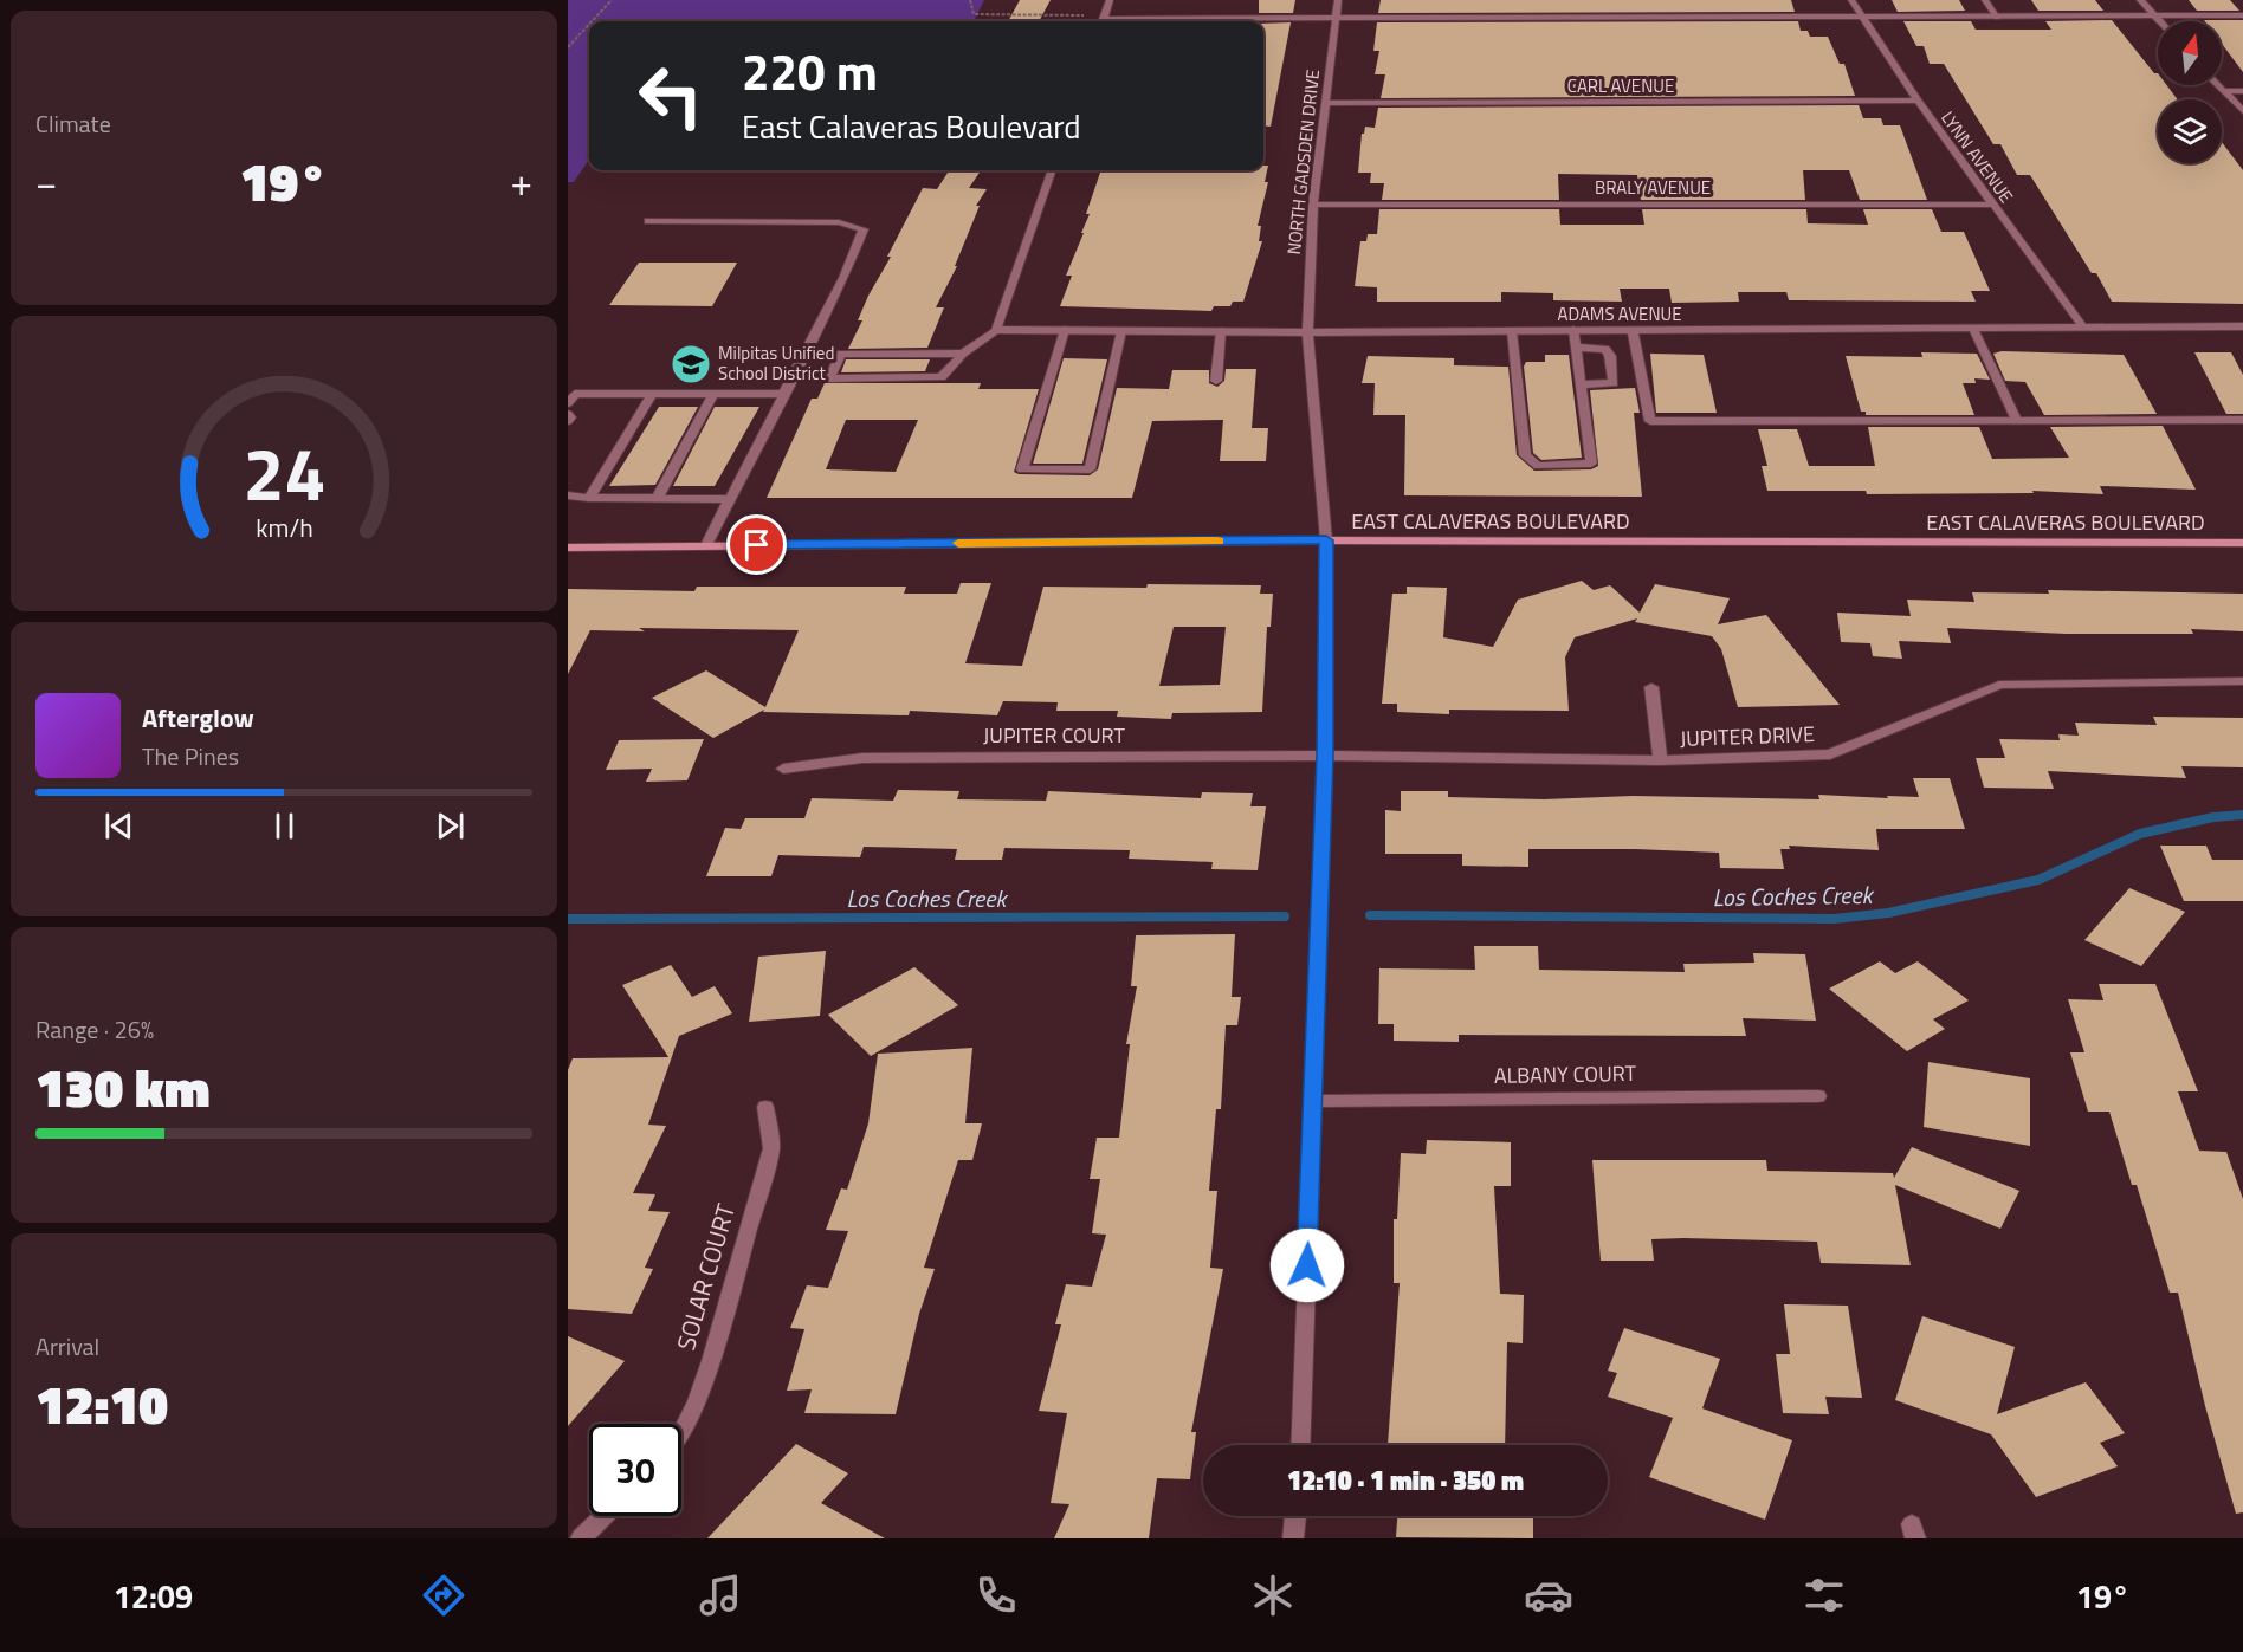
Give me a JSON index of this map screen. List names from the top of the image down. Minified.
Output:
{"streets":{"main road":["EAST CALAVERAS BOULEVARD"],"street":["CARL AVENUE","LYNN AVENUE","NORTH GADSDEN DRIVE","BRALY AVENUE","ADAMS AVENUE","JUPITER COURT","JUPITER DRIVE","ALBANY COURT","SOLAR COURT"]},"crossings":[["CARL AVENUE","LYNN AVENUE"],["CARL AVENUE","NORTH GADSDEN DRIVE"],["LYNN AVENUE","BRALY AVENUE"],["LYNN AVENUE","ADAMS AVENUE"],["NORTH GADSDEN DRIVE","BRALY AVENUE"],["NORTH GADSDEN DRIVE","ADAMS AVENUE"],["NORTH GADSDEN DRIVE","EAST CALAVERAS BOULEVARD"],["NORTH GADSDEN DRIVE","JUPITER COURT"],["NORTH GADSDEN DRIVE","JUPITER DRIVE"],["NORTH GADSDEN DRIVE","ALBANY COURT"],["JUPITER COURT","JUPITER DRIVE"]],"water":["Los Coches Creek"],"places":{"school or university":["Milpitas Unified School District"]},"north":"top","page":{"tile":["Climate",["Range · 26%","130 km"],["Arrival","12:10"]],"turn":["220 m","East Calaveras Boulevard"],"heat":["−","19°","+"],"song":["Afterglow","The Pines"],"limit":"30","trip":"12:10 · 1 min · 350 m","tabs":["12:09","19°"],"gauge":["24","km/h"]}}
